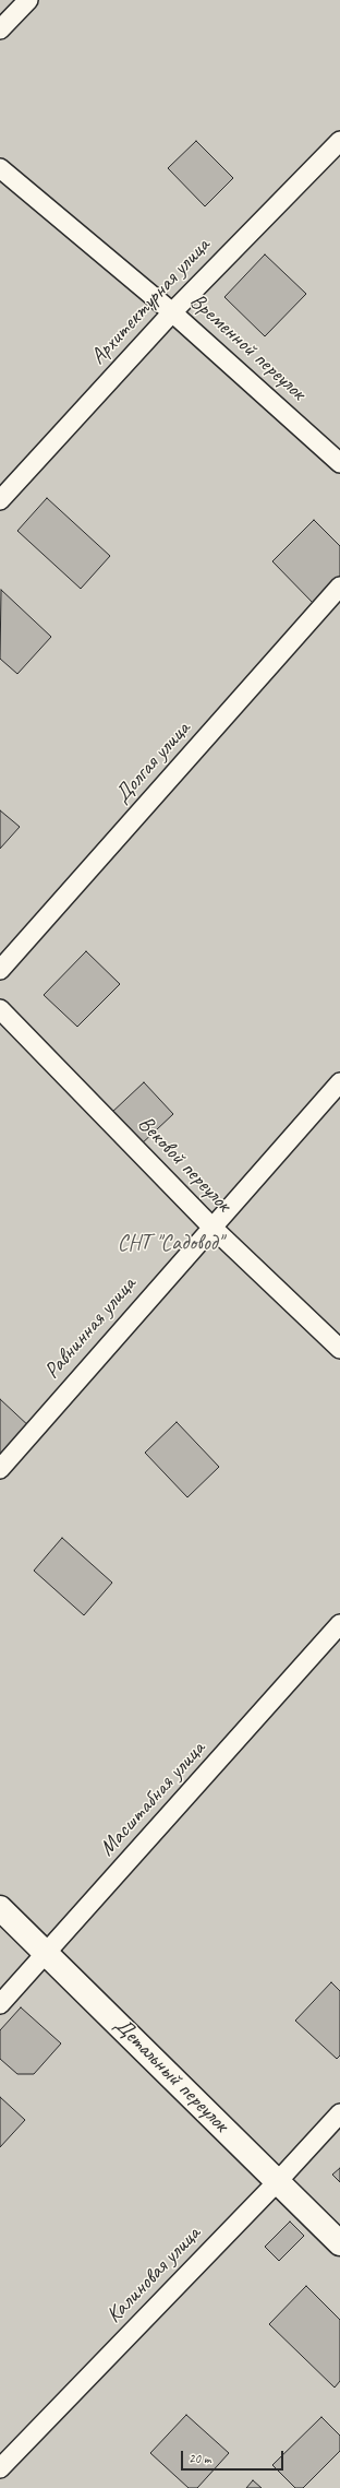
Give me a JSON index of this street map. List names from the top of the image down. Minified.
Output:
{"streets":{"street":["Детальный переулок"],"lane":["Архитектурная улица","Временной переулок","Долгая улица","Вековой переулок","Равнинная улица","Масштабная улица","Калиновая улица"]},"crossings":[["Архитектурная улица","Временной переулок"],["Вековой переулок","Равнинная улица"],["Масштабная улица","Детальный переулок"],["Детальный переулок","Калиновая улица"]],"parks":["СНТ \"Садовод\""],"scale_bar":"20 m"}
